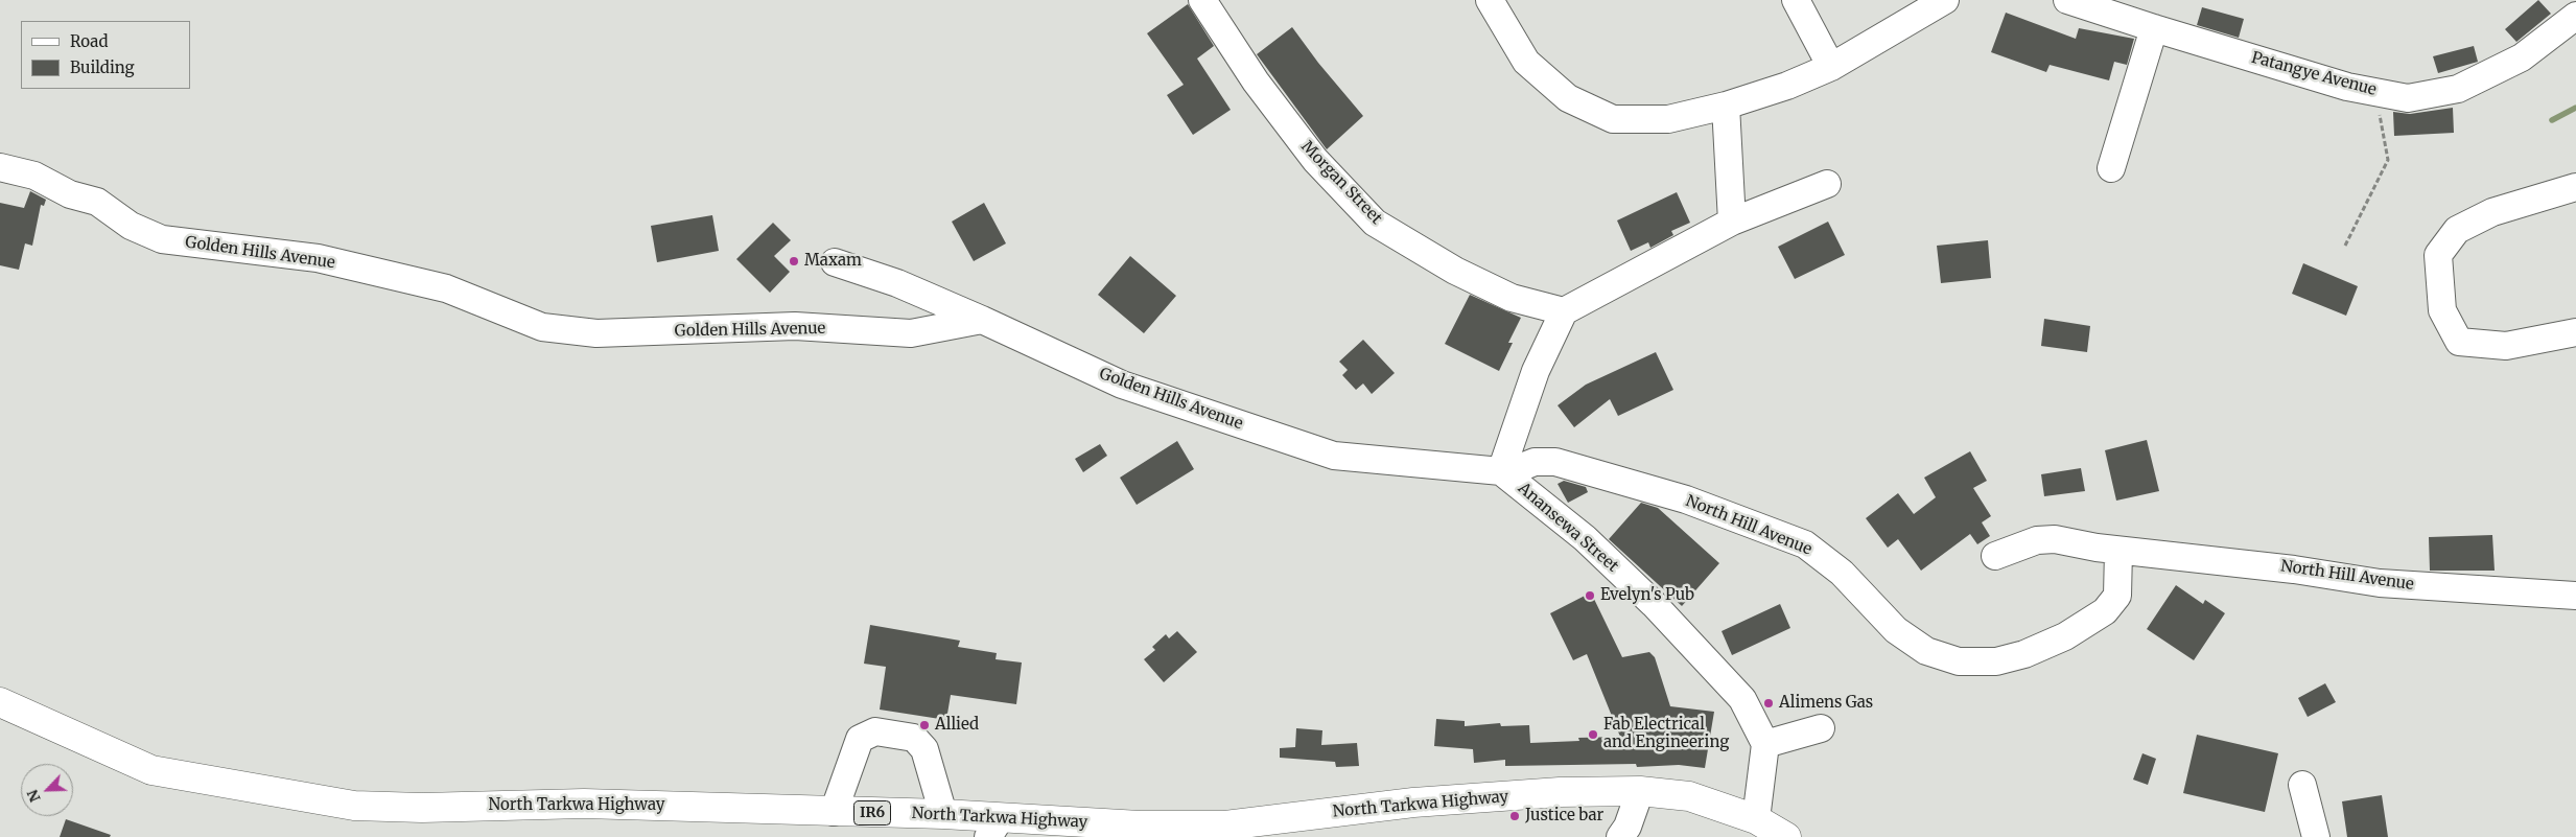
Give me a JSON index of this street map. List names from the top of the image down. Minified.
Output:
{"streets":{"main road":["North Tarkwa Highway","IR6"],"street":["Patangye Avenue","Morgan Street","Golden Hills Avenue","North Hill Avenue","Anansewa Street"]},"crossings":[["Golden Hills Avenue","North Hill Avenue"],["Golden Hills Avenue","Anansewa Street"],["North Hill Avenue","Anansewa Street"]],"places":["Maxam","Evelyn's Pub","Alimens Gas","Allied","Fab Electrical and Engineering","Justice bar"],"legend":["Road","Building"],"north":"bottom left"}
